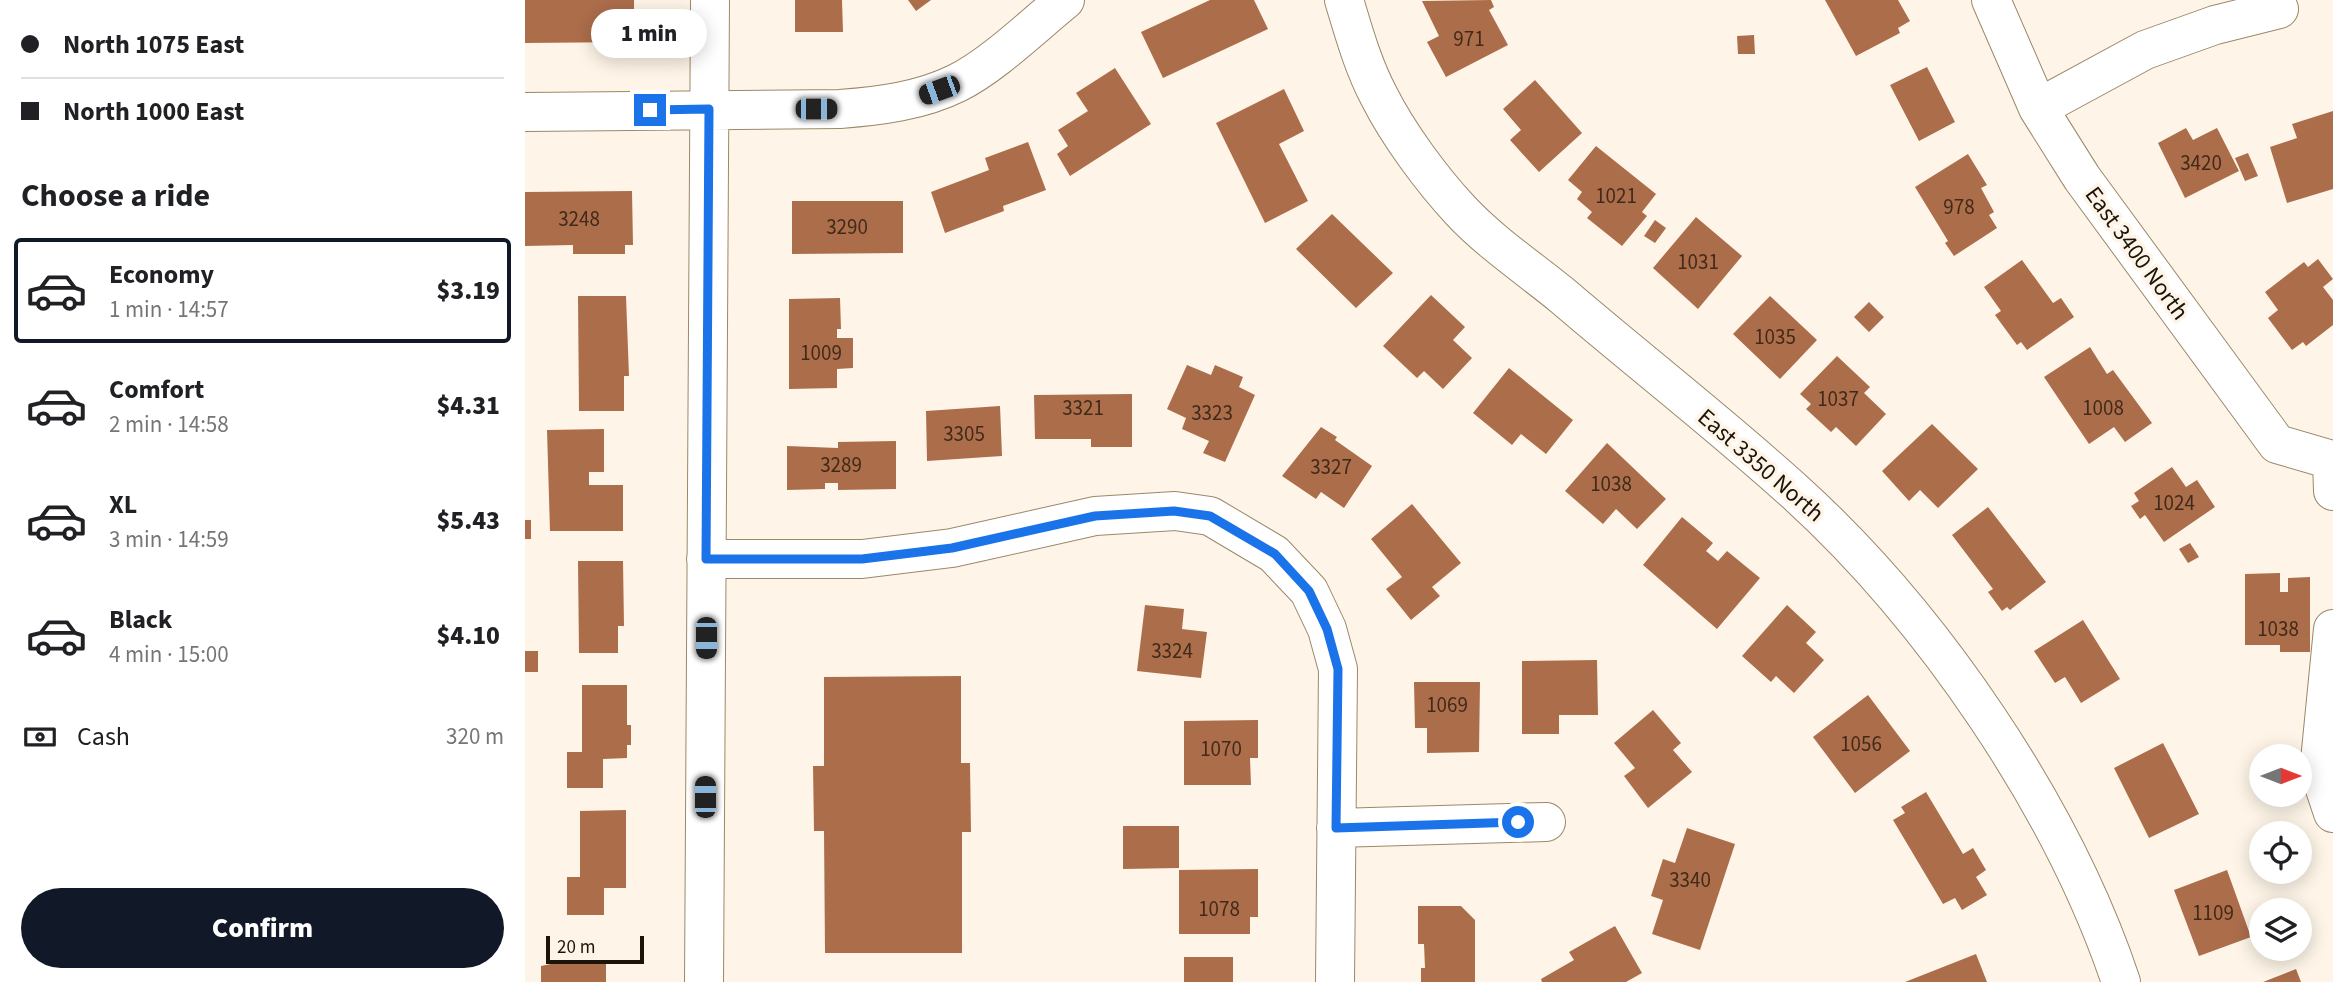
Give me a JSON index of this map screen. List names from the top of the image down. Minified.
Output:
{"streets":{"street":["East 3400 North","East 3350 North"]},"house_numbers":["971","3420","1021","978","3248","3290","1031","1035","1009","1037","3321","1008","3323","3305","3289","3327","1038","1024","1038","3324","1069","1056","1070","3340","1078","1109"],"scale_bar":"20 m","north":"right","page":{"banner":["North 1075 East","North 1000 East"],"bubble":"1 min","heading":"Choose a ride","list":[{"name":"Economy","note":"1 min · 14:57","value":"$3.19"},{"name":"Comfort","note":"2 min · 14:58","value":"$4.31"},{"name":"XL","note":"3 min · 14:59","value":"$5.43"},{"name":"Black","note":"4 min · 15:00","value":"$4.10"}],"pay":["Cash","320 m"],"buttons":"Confirm","scale":"20 m"}}
